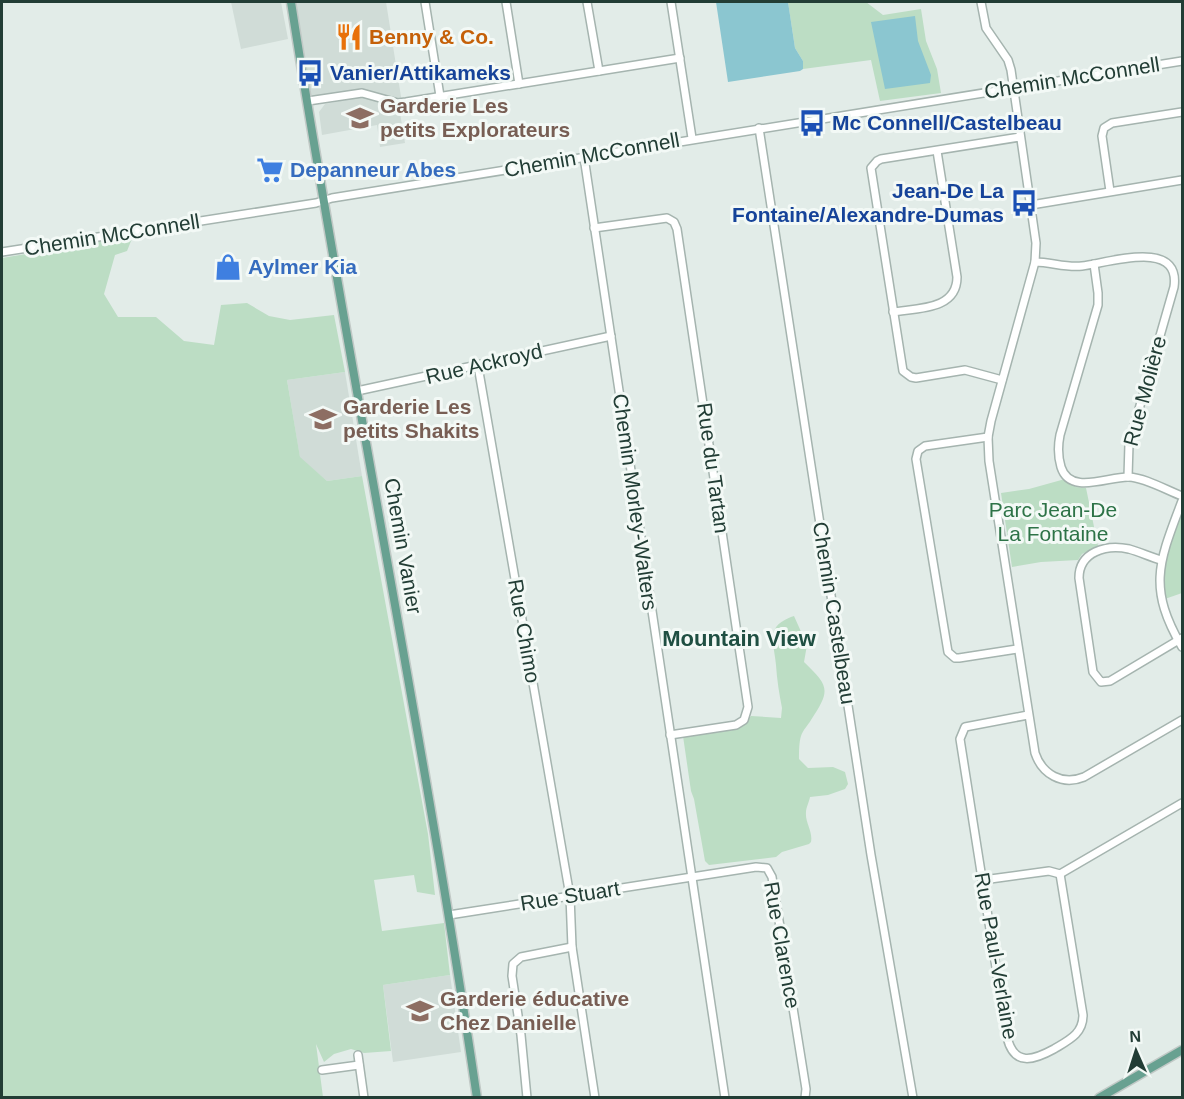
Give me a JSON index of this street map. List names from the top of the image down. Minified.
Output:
{"streets":{"main road":["Chemin Vanier"],"street":["Chemin McConnell","Rue Ackroyd","Rue Molière","Rue du Tartan","Chemin Morley-Walters","Chemin Castelbeau","Rue Chimo","Rue Stuart","Rue Clarence","Rue Paul-Verlaine"]},"crossings":[["Chemin McConnell","Chemin Morley-Walters"],["Chemin McConnell","Chemin Vanier"],["Chemin McConnell","Chemin Castelbeau"],["Rue Ackroyd","Chemin Morley-Walters"],["Rue Ackroyd","Chemin Vanier"],["Rue Ackroyd","Rue Chimo"],["Rue du Tartan","Chemin Morley-Walters"],["Chemin Morley-Walters","Rue Stuart"],["Chemin Morley-Walters","Rue Clarence"],["Chemin Vanier","Rue Stuart"],["Rue Chimo","Rue Stuart"],["Rue Stuart","Rue Clarence"]],"districts":["Mountain View"],"parks":["Parc Jean-De La Fontaine"],"places":{"restaurant":["Benny & Co."],"bus stop":["Vanier/Attikameks","Mc Connell/Castelbeau","Jean-De La Fontaine/Alexandre-Dumas"],"school or university":["Garderie Les petits Explorateurs","Garderie Les petits Shakits","Garderie éducative Chez Danielle"],"supermarket":["Depanneur Abes"],"shop":["Aylmer Kia"]},"north":"top"}
